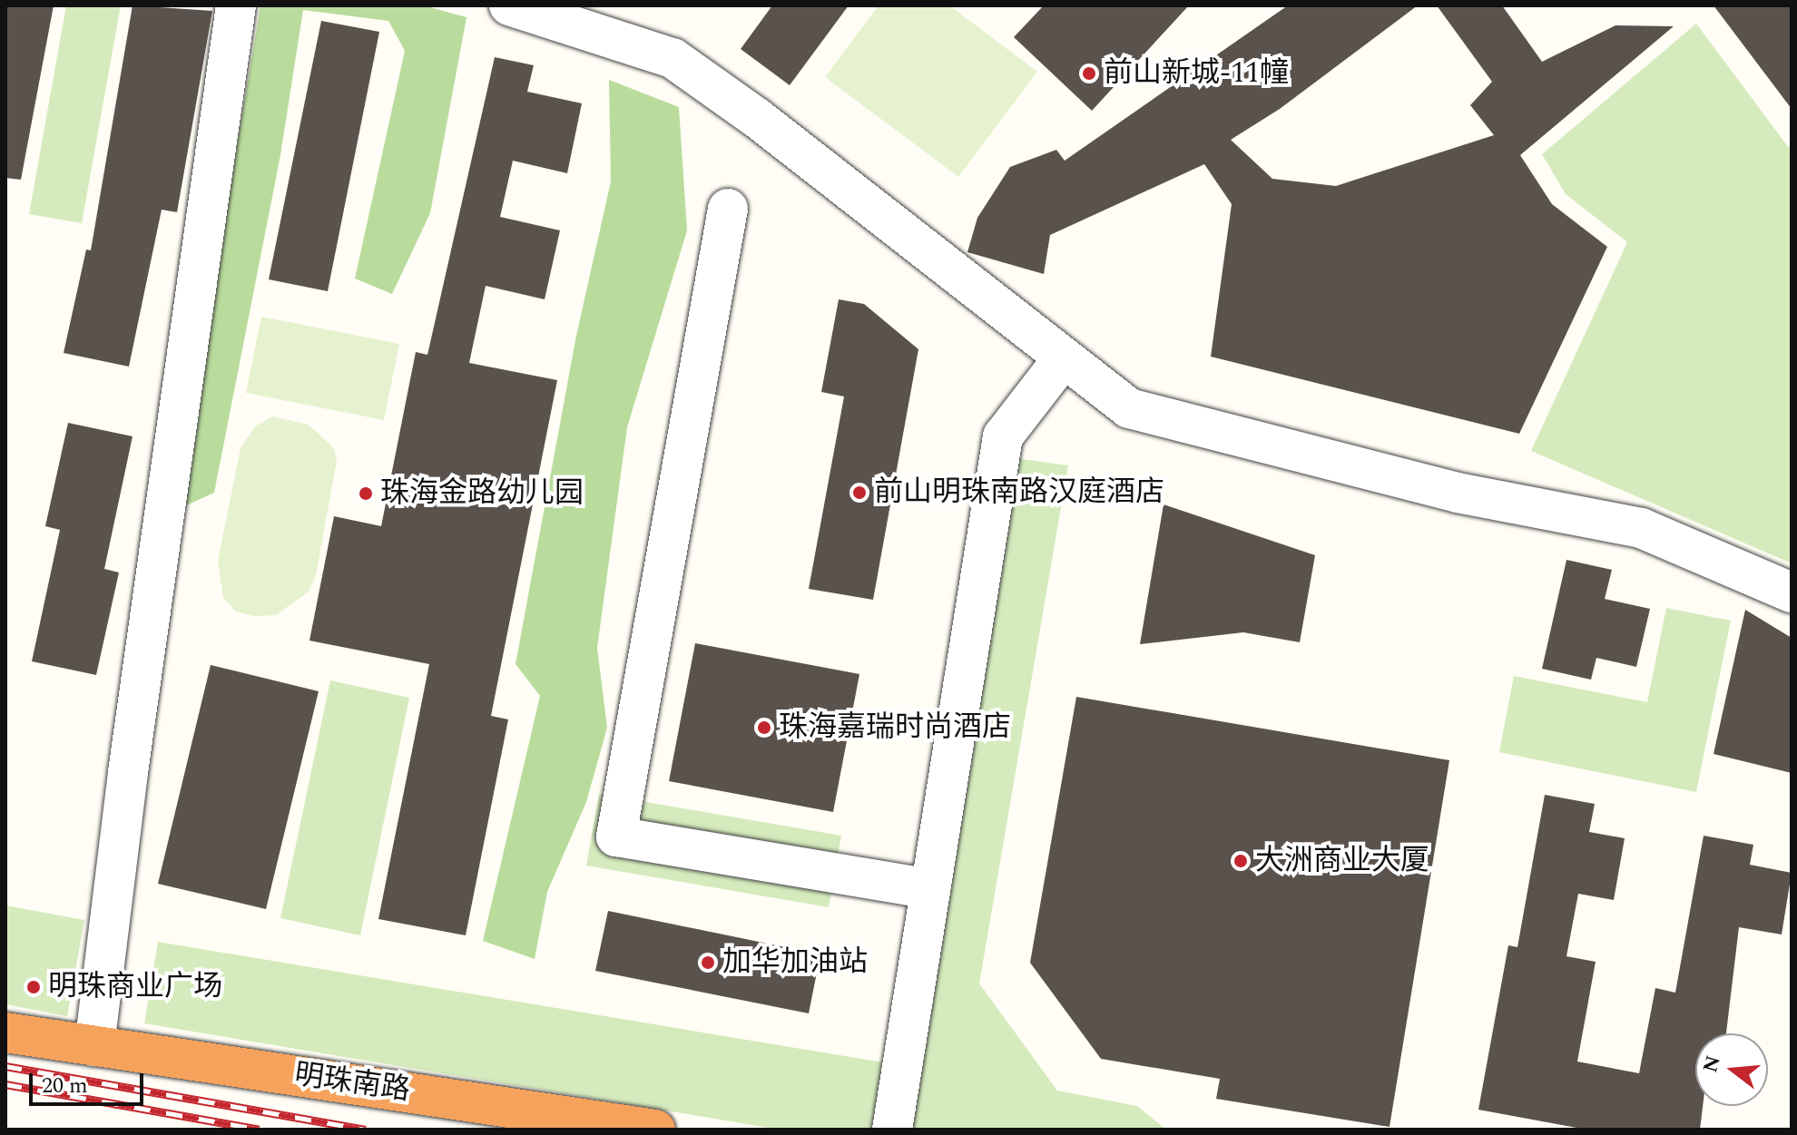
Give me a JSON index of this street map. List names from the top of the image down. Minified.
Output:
{"streets":{"highway":["明珠南路"]},"places":["前山新城-11幢","前山明珠南路汉庭酒店","珠海金路幼儿园","珠海嘉瑞时尚酒店","大洲商业大厦","加华加油站","明珠商业广场"],"scale_bar":"20 m","north":"left"}
